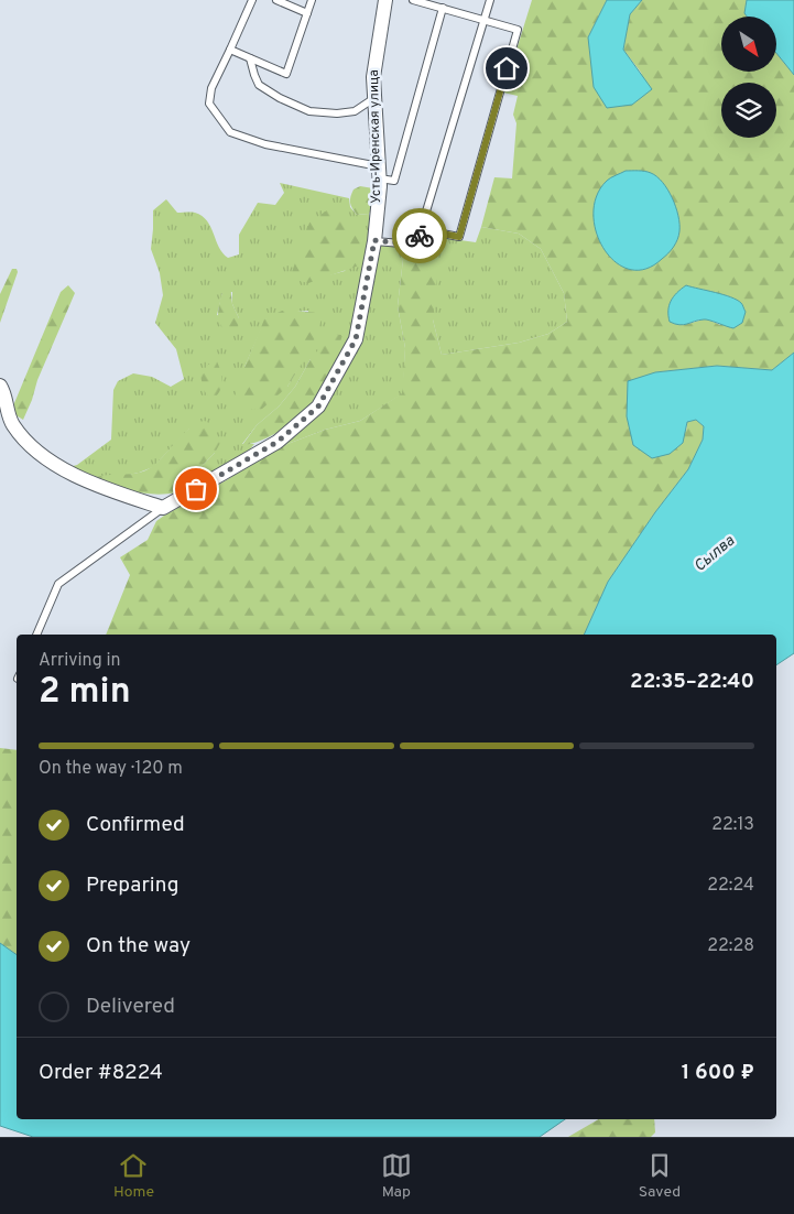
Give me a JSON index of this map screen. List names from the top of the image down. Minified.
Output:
{"streets":{"street":["Усть-Иренская улица"]},"water":["Сылва"],"north":"bottom right","page":{"heading":["2 min","Arriving in","22:35–22:40"],"panel":["Order #8224","1 600 ₽"],"bar":"On the way · 120 m","list":[["Confirmed","22:13"],["Preparing","22:24"],["On the way","22:28"],"Delivered"],"tabs":["Home","Map","Saved"]}}
